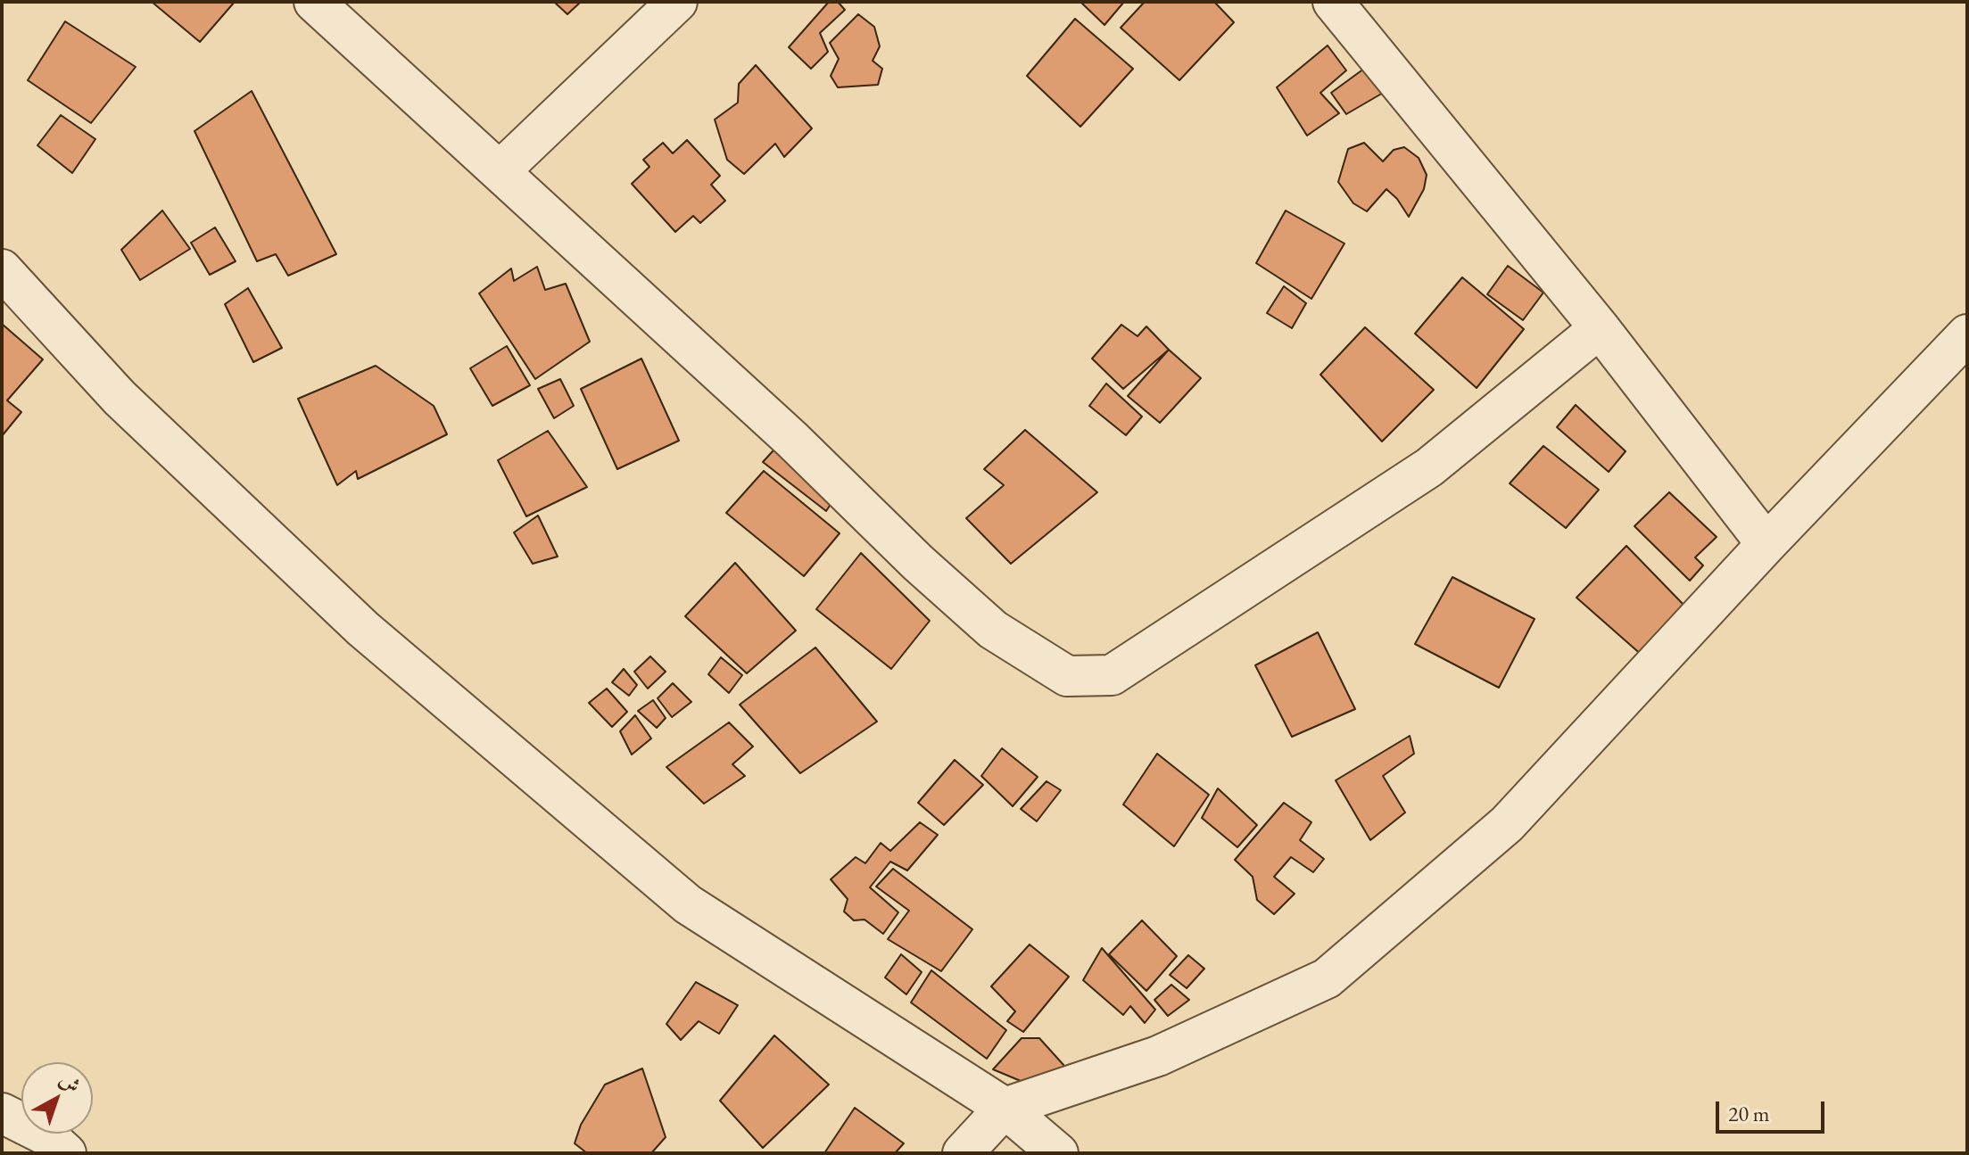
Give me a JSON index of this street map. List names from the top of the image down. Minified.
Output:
{"scale_bar":"20 m","north":"top right"}
